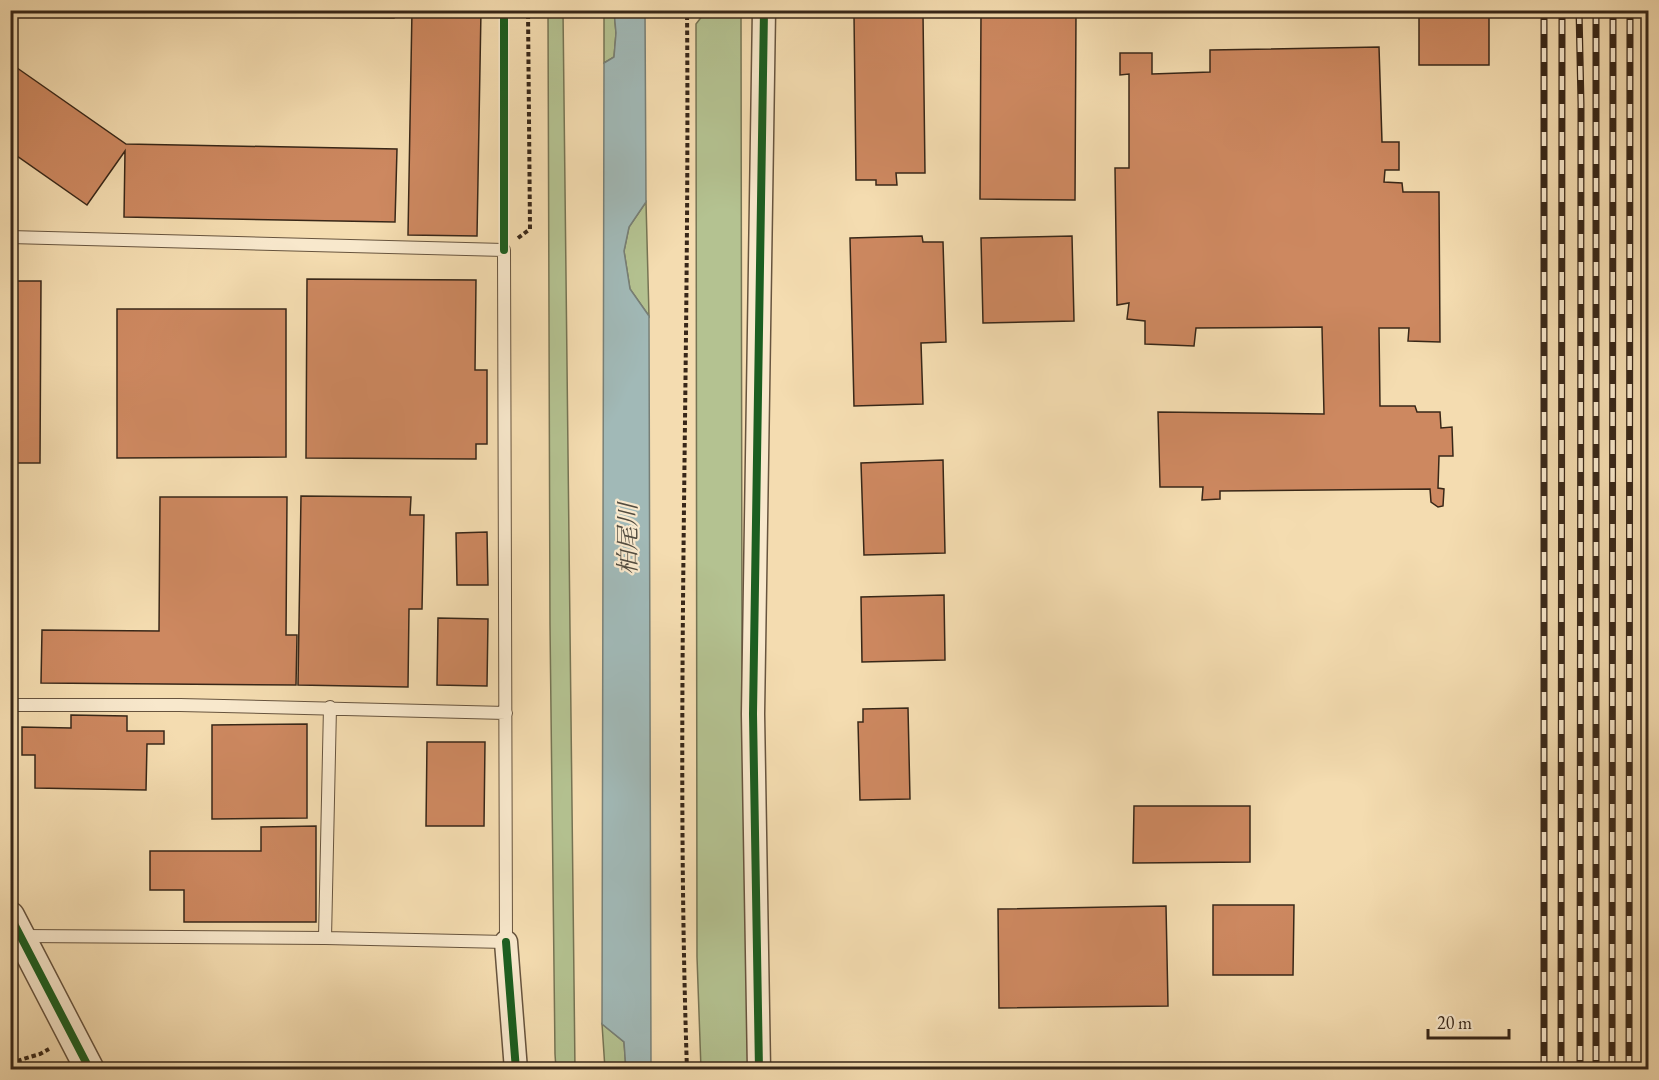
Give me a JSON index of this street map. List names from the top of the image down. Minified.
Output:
{"water":["柏尾川"],"scale_bar":"20 m"}
